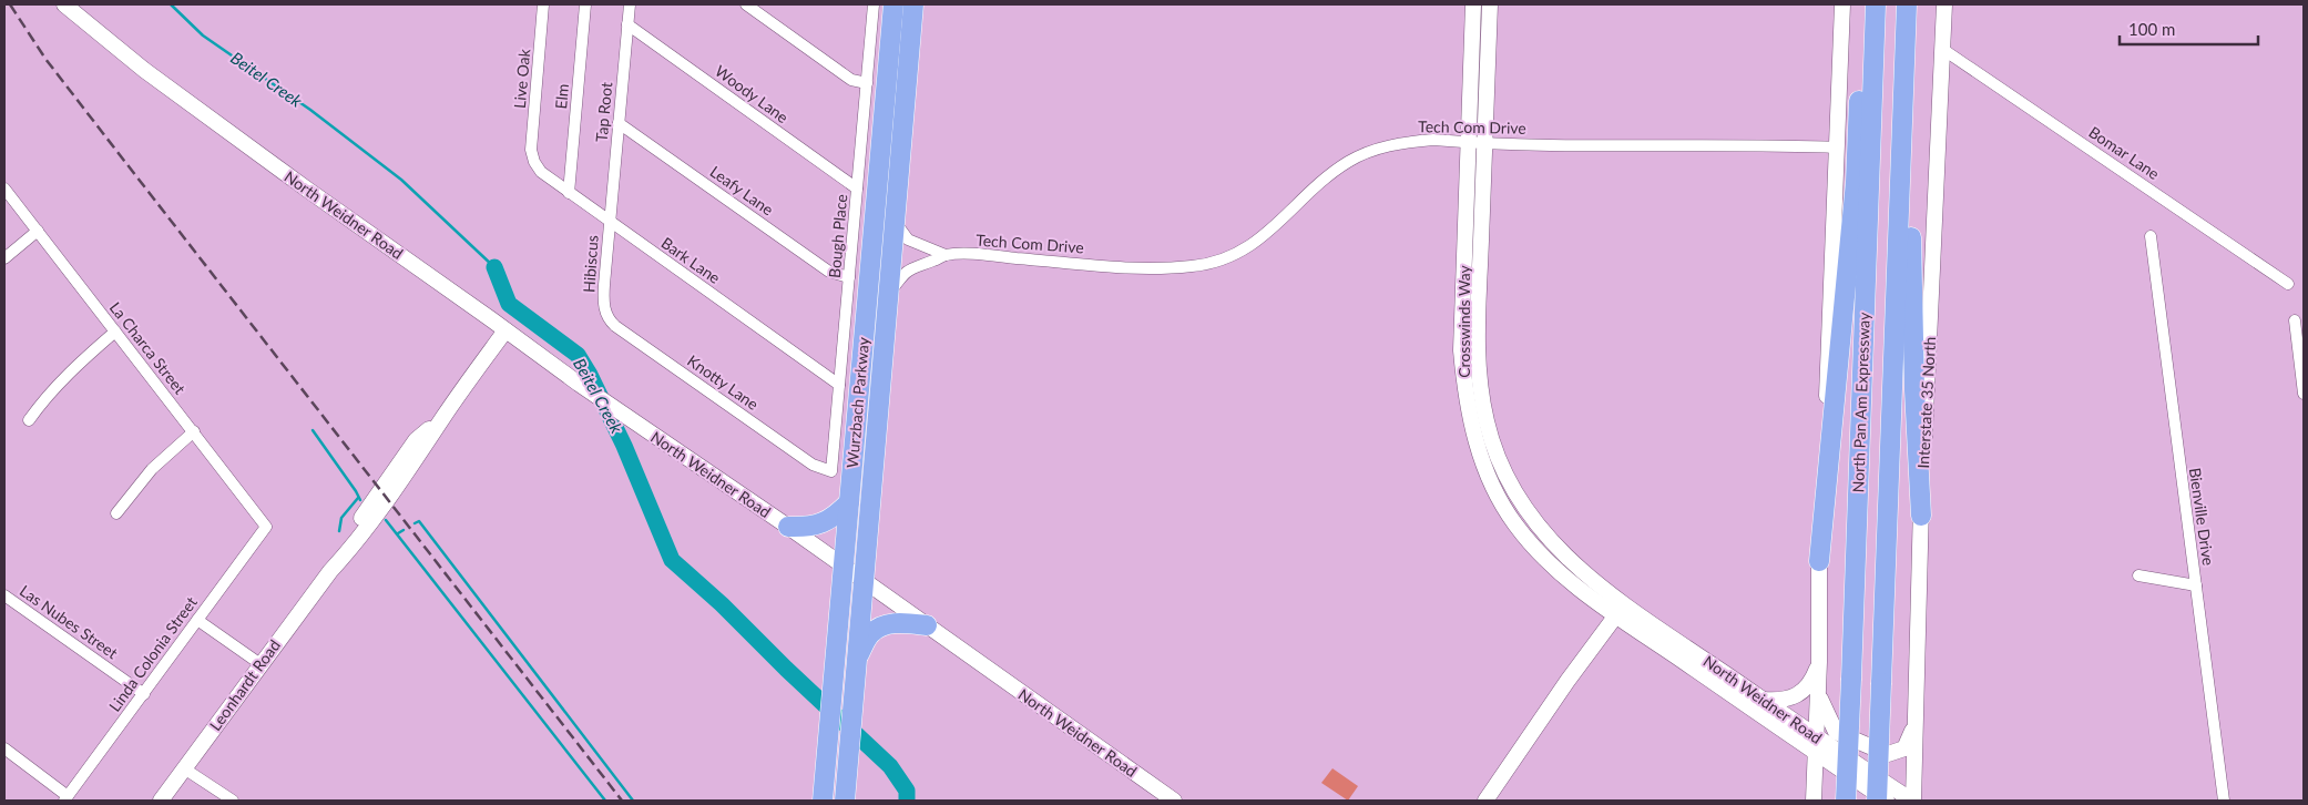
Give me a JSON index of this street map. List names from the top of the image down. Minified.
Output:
{"streets":{"highway":["Wurzbach Parkway","North Pan Am Expressway"],"main road":["North Weidner Road","Crosswinds Way","Interstate 35 North","Leonhardt Road"],"street":["Live Oak","Woody Lane","Elm","Tap Root","Tech Com Drive","Bomar Lane","Leafy Lane","Bough Place","Bark Lane","Hibiscus","La Charca Street","Knotty Lane","Bienville Drive","Las Nubes Street","Linda Colonia Street"]},"crossings":[["Live Oak","Bark Lane"],["Woody Lane","Tap Root"],["Woody Lane","Bough Place"],["Elm","Bark Lane"],["Tap Root","Leafy Lane"],["Tap Root","Bark Lane"],["Tap Root","Hibiscus"],["Tech Com Drive","Crosswinds Way"],["Tech Com Drive","Wurzbach Parkway"],["Bomar Lane","Interstate 35 North"],["Leafy Lane","Bough Place"],["North Weidner Road","Crosswinds Way"],["North Weidner Road","Wurzbach Parkway"],["North Weidner Road","Interstate 35 North"],["North Weidner Road","Leonhardt Road"],["Bough Place","Bark Lane"],["Bough Place","Knotty Lane"],["Bark Lane","Hibiscus"],["Hibiscus","Knotty Lane"],["La Charca Street","Linda Colonia Street"],["Las Nubes Street","Linda Colonia Street"]],"water":["Beitel Creek"],"scale_bar":"100 m"}
